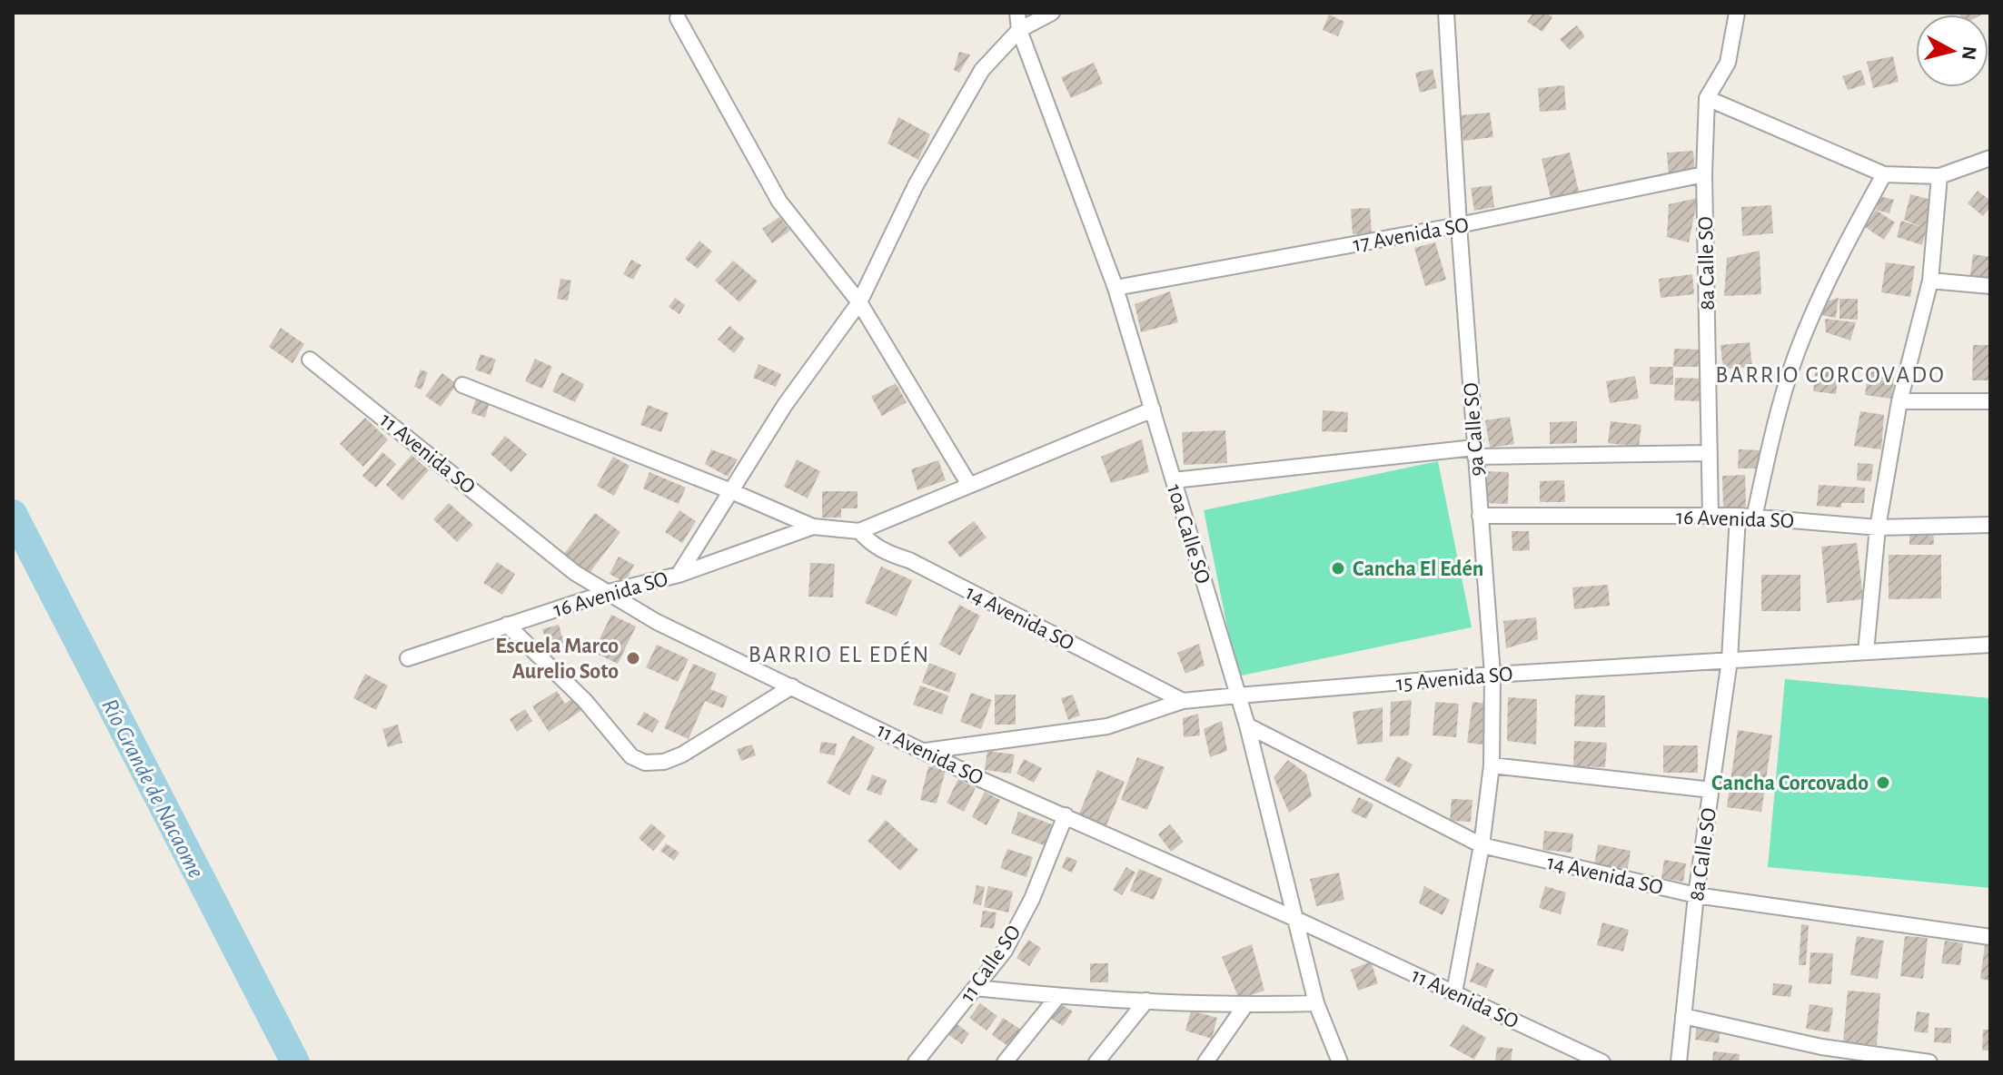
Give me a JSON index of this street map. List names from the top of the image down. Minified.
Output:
{"streets":{"street":["17 Avenida SO","8a Calle SO","9a Calle SO","11 Avenida SO","16 Avenida SO","10a Calle SO","14 Avenida SO","15 Avenida SO","11 Calle SO"]},"crossings":[["17 Avenida SO","8a Calle SO"],["17 Avenida SO","9a Calle SO"],["17 Avenida SO","10a Calle SO"],["8a Calle SO","16 Avenida SO"],["8a Calle SO","14 Avenida SO"],["8a Calle SO","15 Avenida SO"],["9a Calle SO","11 Avenida SO"],["9a Calle SO","16 Avenida SO"],["9a Calle SO","14 Avenida SO"],["9a Calle SO","15 Avenida SO"],["11 Avenida SO","16 Avenida SO"],["11 Avenida SO","10a Calle SO"],["11 Avenida SO","15 Avenida SO"],["11 Avenida SO","11 Calle SO"],["10a Calle SO","14 Avenida SO"],["10a Calle SO","15 Avenida SO"],["14 Avenida SO","15 Avenida SO"]],"districts":["BARRIO CORCOVADO","BARRIO EL EDÉN"],"water":["Río Grande de Nacaome"],"places":["Cancha El Edén","Escuela Marco Aurelio Soto","Cancha Corcovado"],"north":"right"}
